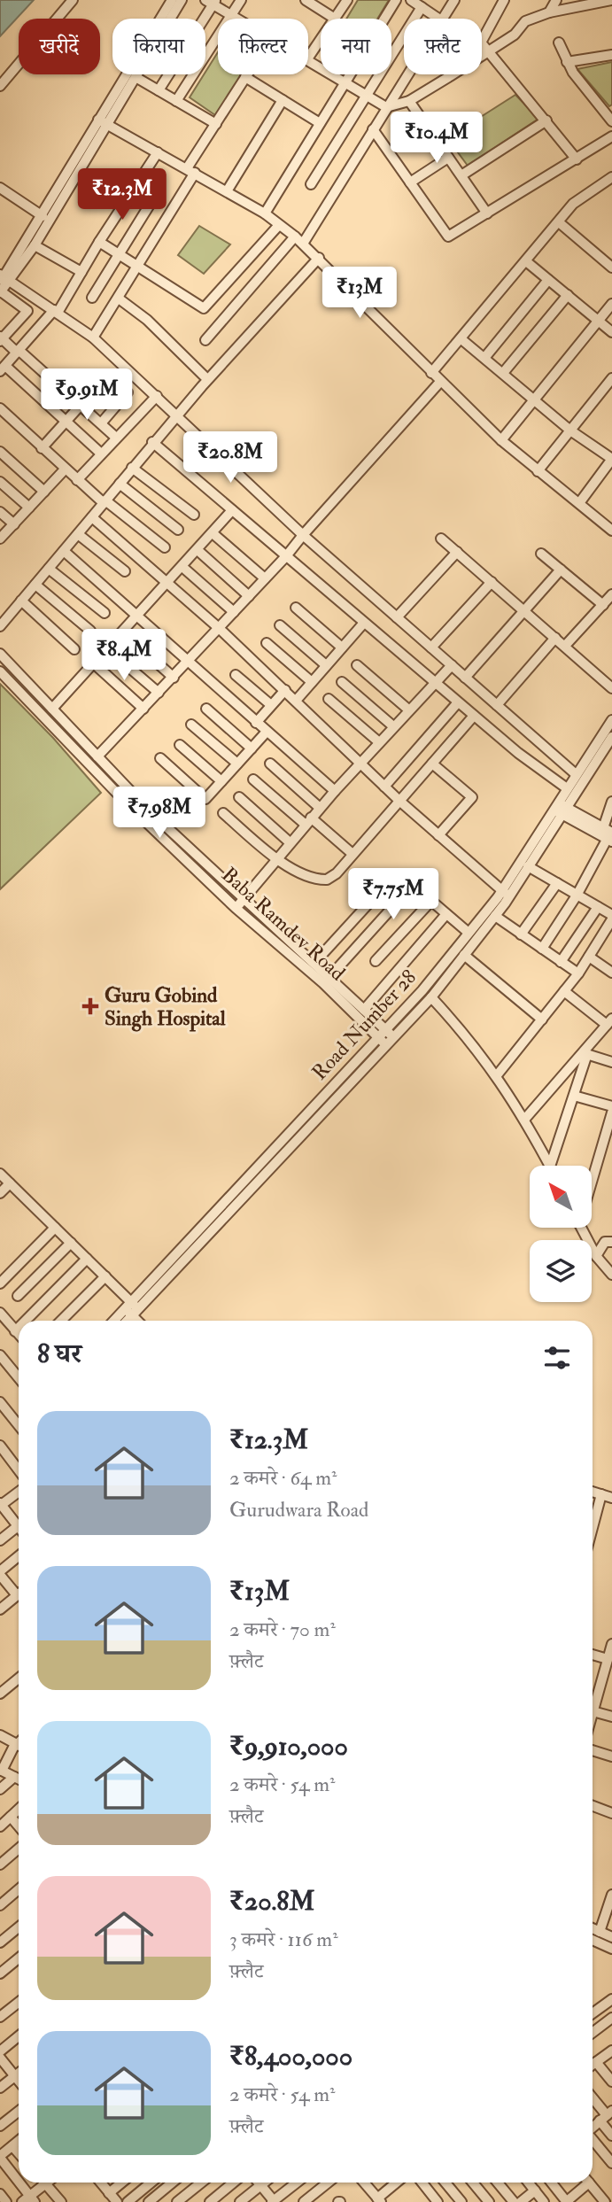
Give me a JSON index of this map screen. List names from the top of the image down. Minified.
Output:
{"streets":{"street":["Baba Ramdev Road","Road Number 28"]},"crossings":[["Baba Ramdev Road","Road Number 28"]],"places":{"health":["Guru Gobind Singh Hospital"]},"north":"top left","page":{"chip":["खरीदें","किराया","फ़िल्टर","नया","फ़्लैट"],"price":["₹10.4M","₹12.3M","₹13M","₹9.91M","₹20.8M","₹8.4M","₹7.98M","₹7.75M"],"heading":"8 घर","list":[{"name":"₹12.3M","note":"2 कमरे · 64 m² · Gurudwara Road"},{"name":"₹13M","note":"2 कमरे · 70 m² · फ़्लैट"},{"name":"₹9,910,000","note":"2 कमरे · 54 m² · फ़्लैट"},{"name":"₹20.8M","note":"3 कमरे · 116 m² · फ़्लैट"},{"name":"₹8,400,000","note":"2 कमरे · 54 m² · फ़्लैट"}]}}
